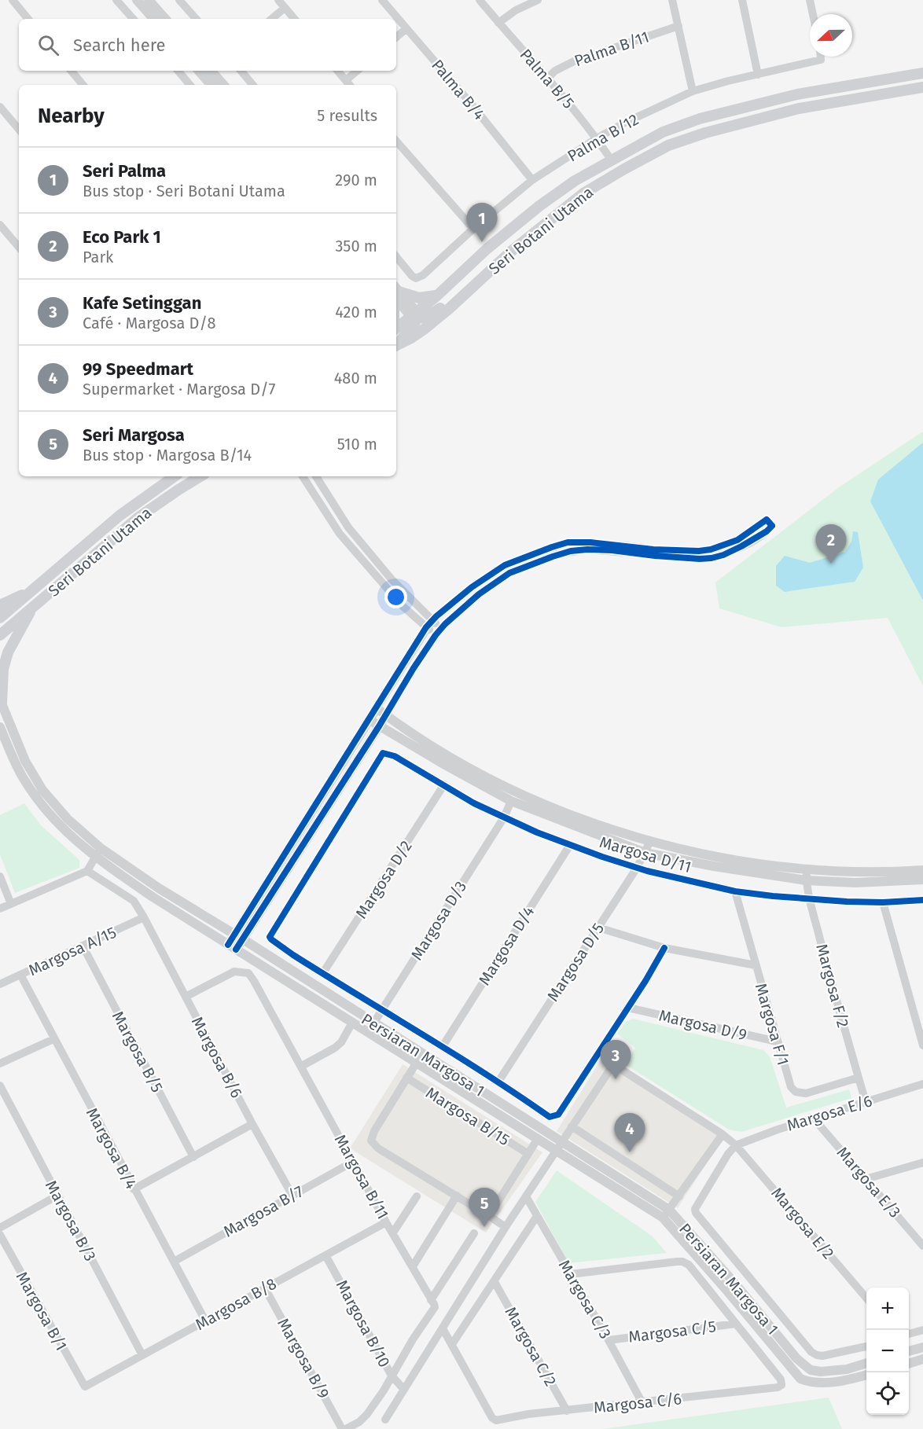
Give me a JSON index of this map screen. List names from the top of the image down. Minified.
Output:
{"streets":{"main road":["Seri Botani Utama"],"street":["Palma B/11","Palma B/5","Palma B/4","Palma B/12","Margosa D/11","Margosa D/2","Margosa D/3","Margosa D/4","Margosa A/15","Margosa D/5","Margosa F/2","Margosa F/1","Margosa D/9","Margosa B/5","Persiaran Margosa 1","Margosa B/6","Margosa E/6","Margosa B/15","Margosa B/4","Margosa B/11","Margosa E/3","Margosa B/7","Margosa B/3","Margosa E/2","Margosa C/3","Margosa B/8","Margosa B/1","Margosa B/10","Margosa C/5","Margosa C/2","Margosa B/9","Margosa C/6"]},"crossings":[["Palma B/11","Palma B/5"],["Palma B/5","Palma B/12"],["Palma B/5","Seri Botani Utama"],["Palma B/4","Palma B/12"],["Margosa D/11","Margosa D/2"],["Margosa D/11","Margosa D/3"],["Margosa D/11","Margosa D/4"],["Margosa D/11","Margosa D/5"],["Margosa D/11","Margosa F/2"],["Margosa D/11","Margosa F/1"],["Margosa D/3","Persiaran Margosa 1"],["Margosa A/15","Margosa B/5"],["Margosa A/15","Margosa B/6"],["Margosa A/15","Margosa B/4"],["Margosa F/2","Margosa F/1"],["Margosa F/2","Margosa E/6"],["Margosa F/1","Margosa D/9"],["Margosa B/6","Margosa B/11"],["Margosa B/6","Margosa B/7"],["Margosa E/6","Margosa E/3"],["Margosa E/6","Margosa E/2"],["Margosa B/4","Margosa B/7"],["Margosa B/4","Margosa B/8"],["Margosa B/11","Margosa B/7"],["Margosa B/11","Margosa B/8"],["Margosa B/3","Margosa B/8"],["Margosa C/3","Margosa C/5"],["Margosa C/3","Margosa C/6"],["Margosa B/8","Margosa B/1"],["Margosa B/8","Margosa B/10"],["Margosa B/8","Margosa B/9"],["Margosa C/5","Margosa C/6"],["Margosa C/2","Margosa C/6"]],"north":"left","page":{"search":"Search here","heading":["Nearby","5 results"],"list":[{"mark":"1","name":"Seri Palma","note":"Bus stop · Seri Botani Utama","value":"290 m"},{"mark":"2","name":"Eco Park 1","note":"Park","value":"350 m"},{"mark":"3","name":"Kafe Setinggan","note":"Café · Margosa D/8","value":"420 m"},{"mark":"4","name":"99 Speedmart","note":"Supermarket · Margosa D/7","value":"480 m"},{"mark":"5","name":"Seri Margosa","note":"Bus stop · Margosa B/14","value":"510 m"}],"pins":["1","2","3","4","5"],"map_buttons":["+","−"]}}
